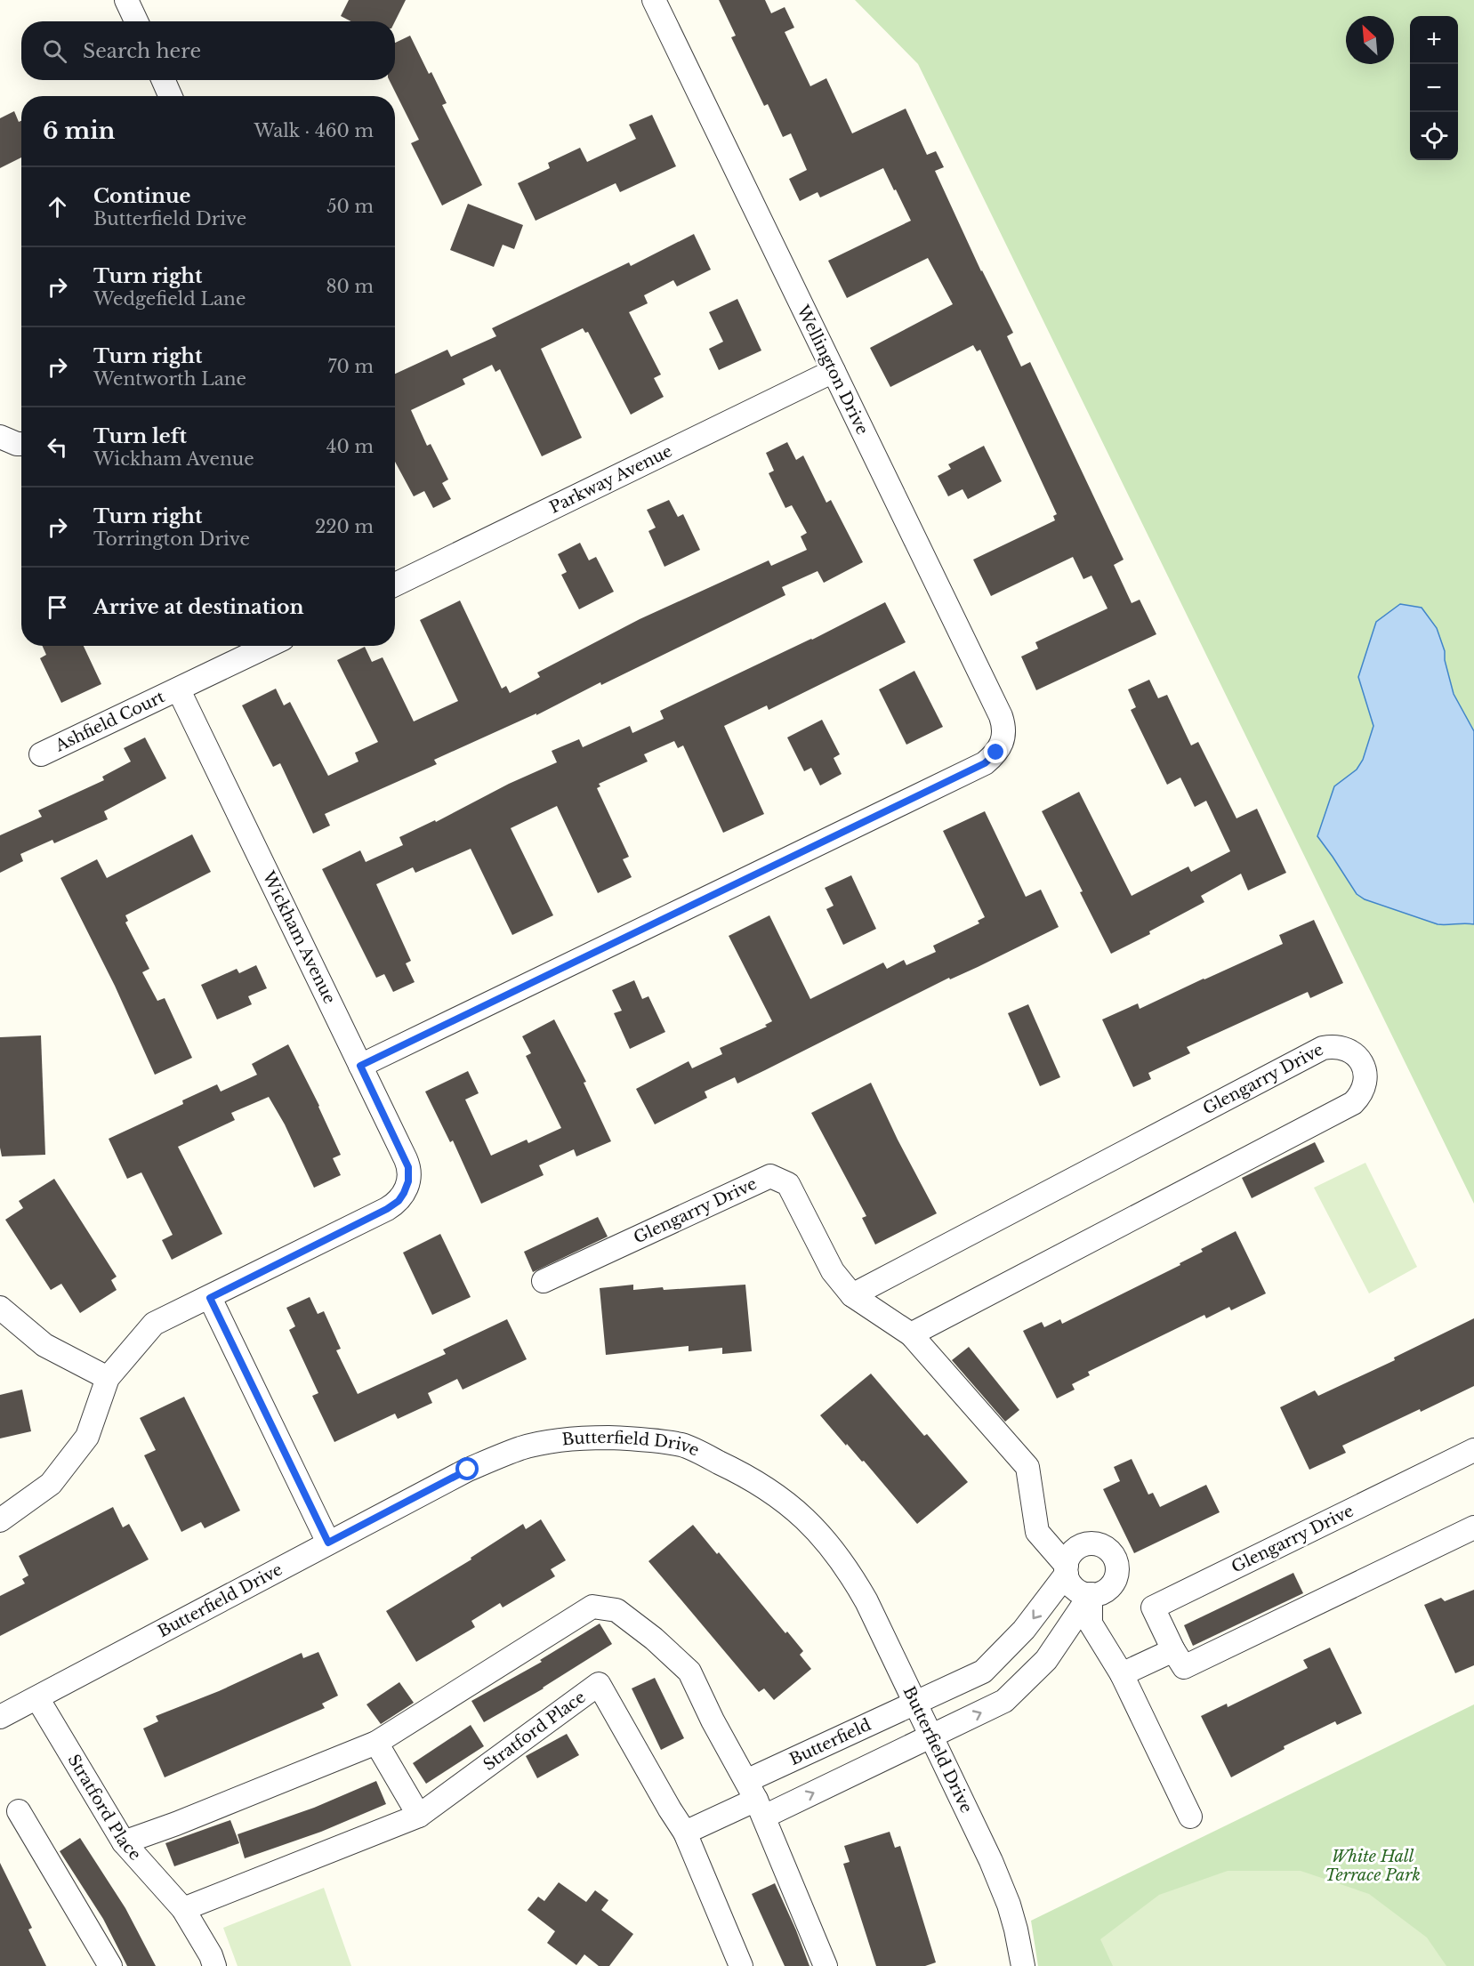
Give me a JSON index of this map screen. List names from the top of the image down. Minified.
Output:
{"streets":{"street":["Wellington Drive","Parkway Avenue","Ashfield Court","Wickham Avenue","Glengarry Drive","Butterfield Drive","Stratford Place","Butterfield"]},"crossings":[["Wellington Drive","Parkway Avenue"],["Wellington Drive","Wickham Avenue"],["Ashfield Court","Wickham Avenue"],["Butterfield Drive","Stratford Place"],["Butterfield Drive","Butterfield"],["Stratford Place","Butterfield"]],"parks":["White Hall Terrace Park"],"north":"top left","page":{"map_buttons":["+","−"],"search":"Search here","heading":["6 min","Walk · 460 m"],"list":[["Continue","Butterfield Drive","50 m"],["Turn right","Wedgefield Lane","80 m"],["Turn right","Wentworth Lane","70 m"],["Turn left","Wickham Avenue","40 m"],["Turn right","Torrington Drive","220 m"],"Arrive at destination"]}}
